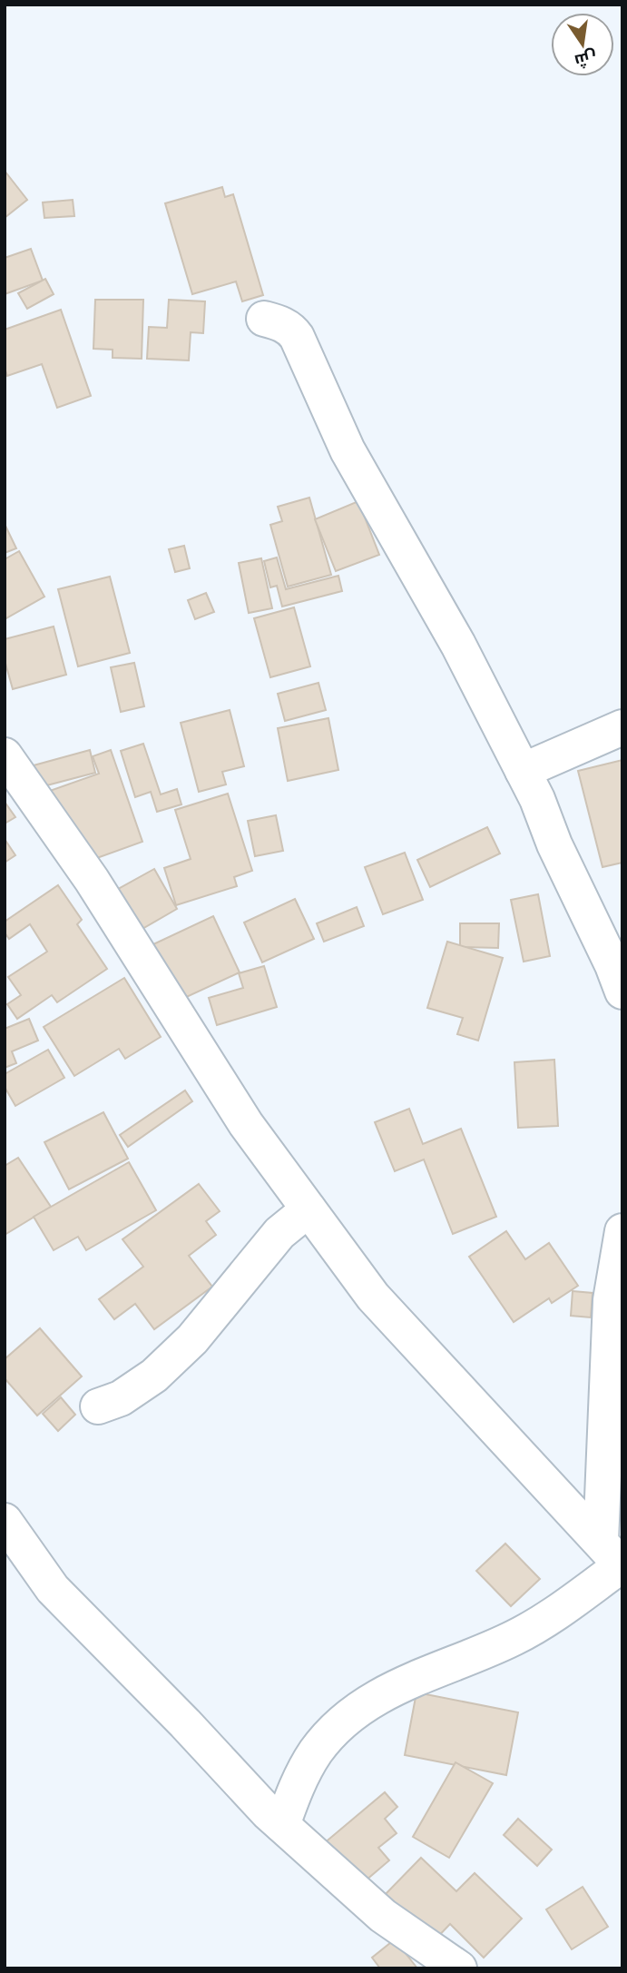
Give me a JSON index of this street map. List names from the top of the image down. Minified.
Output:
{"north":"bottom"}
